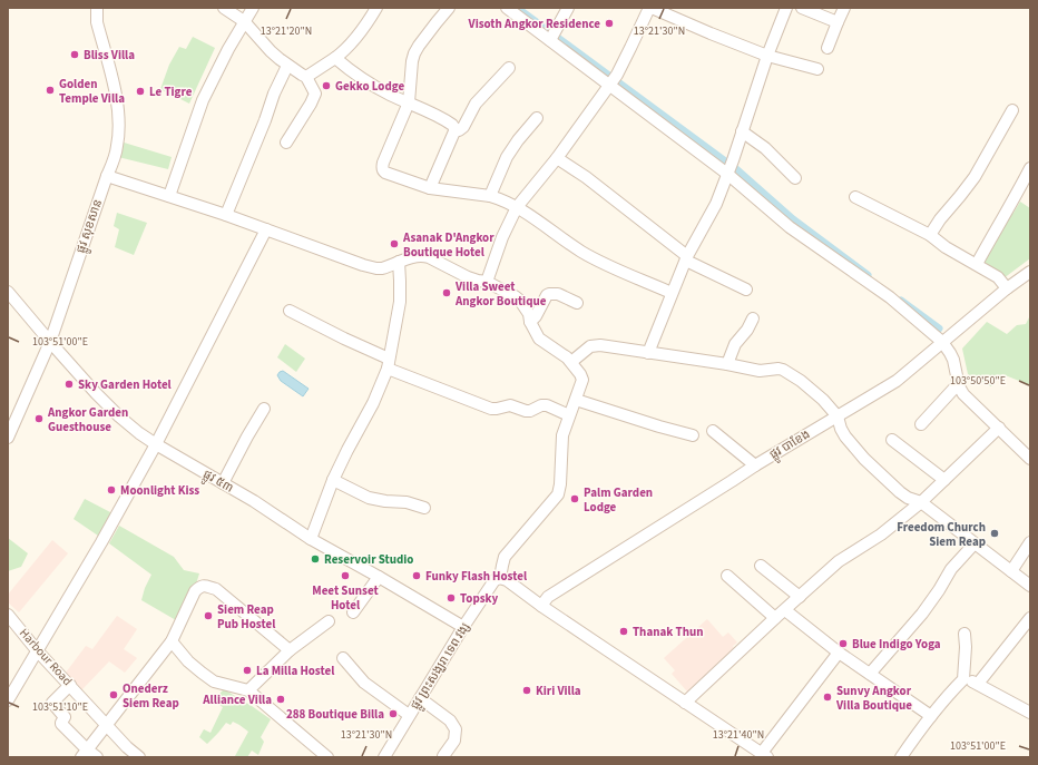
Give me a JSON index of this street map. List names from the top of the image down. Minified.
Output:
{"streets":{"street":["ផ្លូវ សុខសាន","ផ្លូវ បាខែង","ផ្លូវ ៥៣","Harbour Road","ផ្លូវ ព្រះសង្ឃរា ទេព វង្ស"]},"crossings":[["ផ្លូវ សុខសាន","ផ្លូវ ៥៣"],["ផ្លូវ ៥៣","ផ្លូវ ព្រះសង្ឃរា ទេព វង្ស"]],"places":["Visoth Angkor Residence","Bliss Villa","Gekko Lodge","Golden Temple Villa","Le Tigre","Asanak D'Angkor Boutique Hotel","Villa Sweet Angkor Boutique","Sky Garden Hotel","Angkor Garden Guesthouse","Moonlight Kiss","Palm Garden Lodge","Freedom Church Siem Reap","Reservoir Studio","Meet Sunset Hotel","Funky Flash Hostel","Topsky","Siem Reap Pub Hostel","Thanak Thun","Blue Indigo Yoga","La Milla Hostel","Kiri Villa","Onederz Siem Reap","Sunvy Angkor Villa Boutique","Alliance Villa","288 Boutique Billa"],"coordinates":["13°21'20\"N","13°21'30\"N","103°51'00\"E","103°50'50\"E","103°51'10\"E","13°21'40\"N"]}
